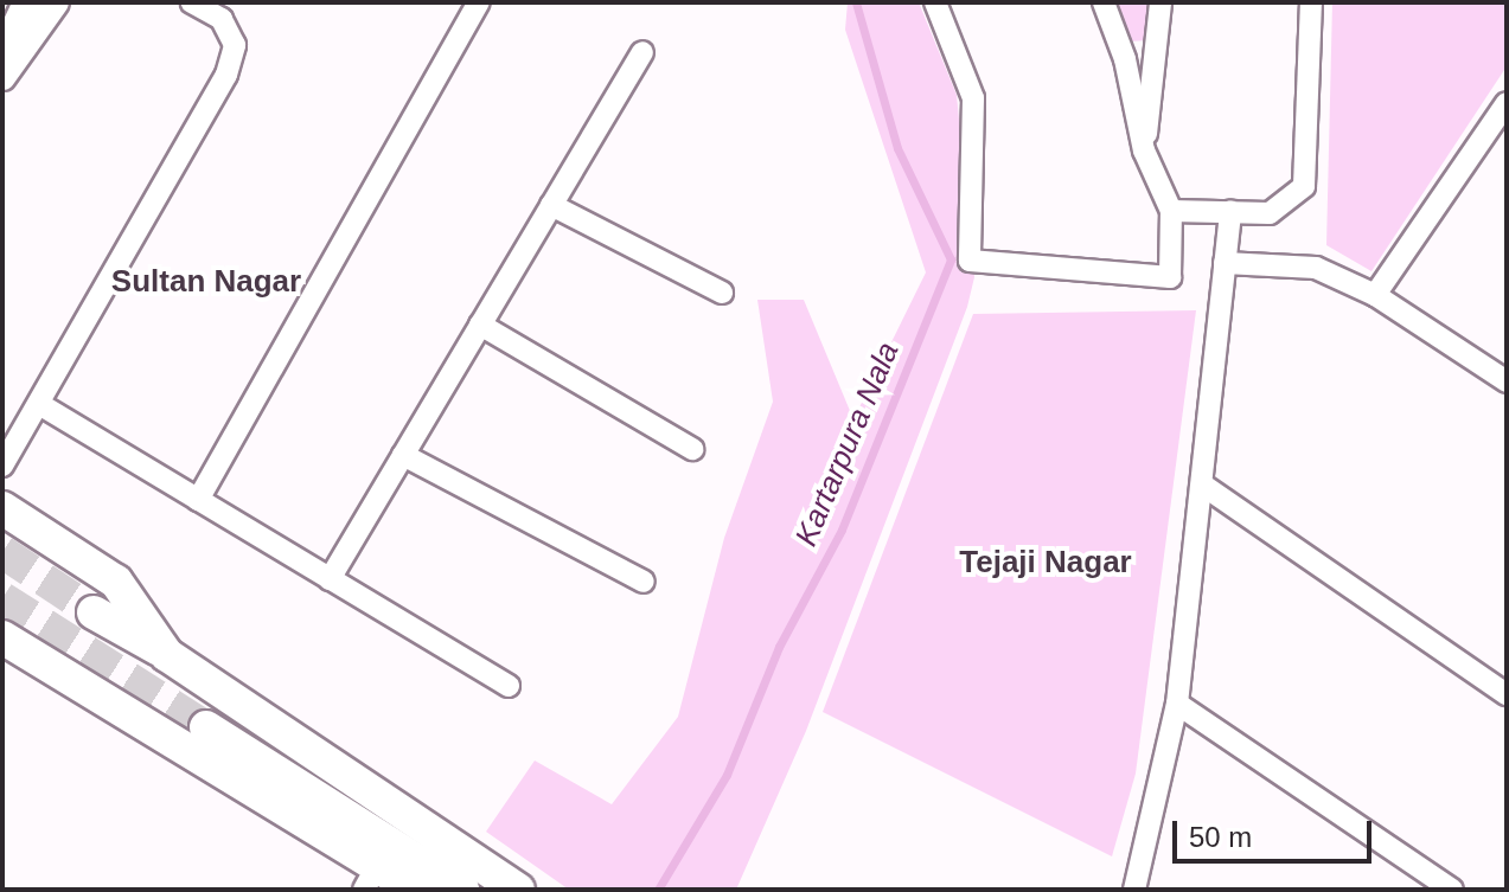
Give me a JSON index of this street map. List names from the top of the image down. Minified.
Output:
{"districts":["Sultan Nagar","Tejaji Nagar"],"water":["Kartarpura Nala"],"scale_bar":"50 m"}
